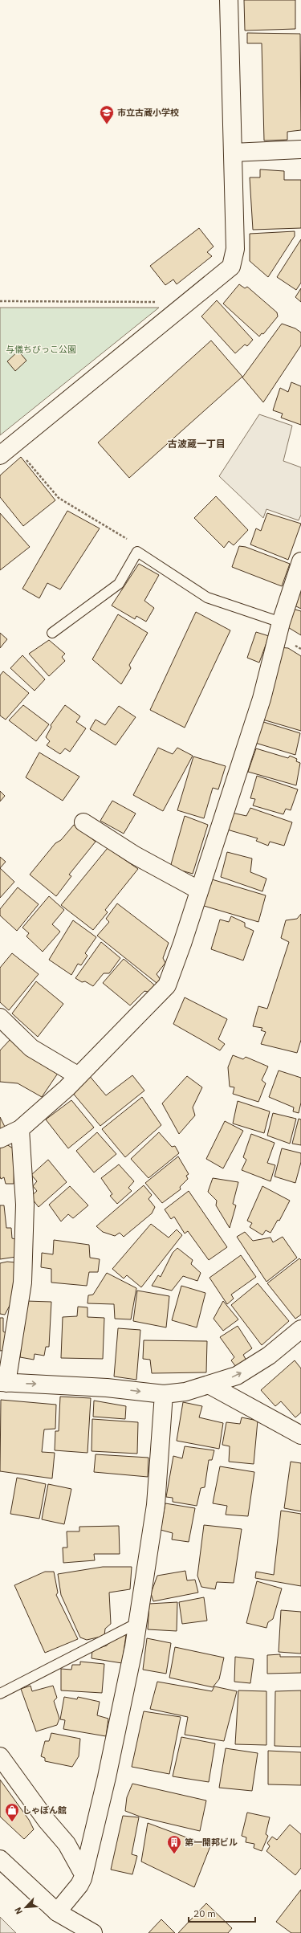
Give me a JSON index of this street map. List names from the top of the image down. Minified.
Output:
{"districts":["古波蔵一丁目"],"parks":["与儀ちびっこ公園"],"places":{"school or university":["市立古蔵小学校"],"shop":["しゃぼん館"],"building":["第一開邦ビル"]},"scale_bar":"20 m","north":"bottom left"}
